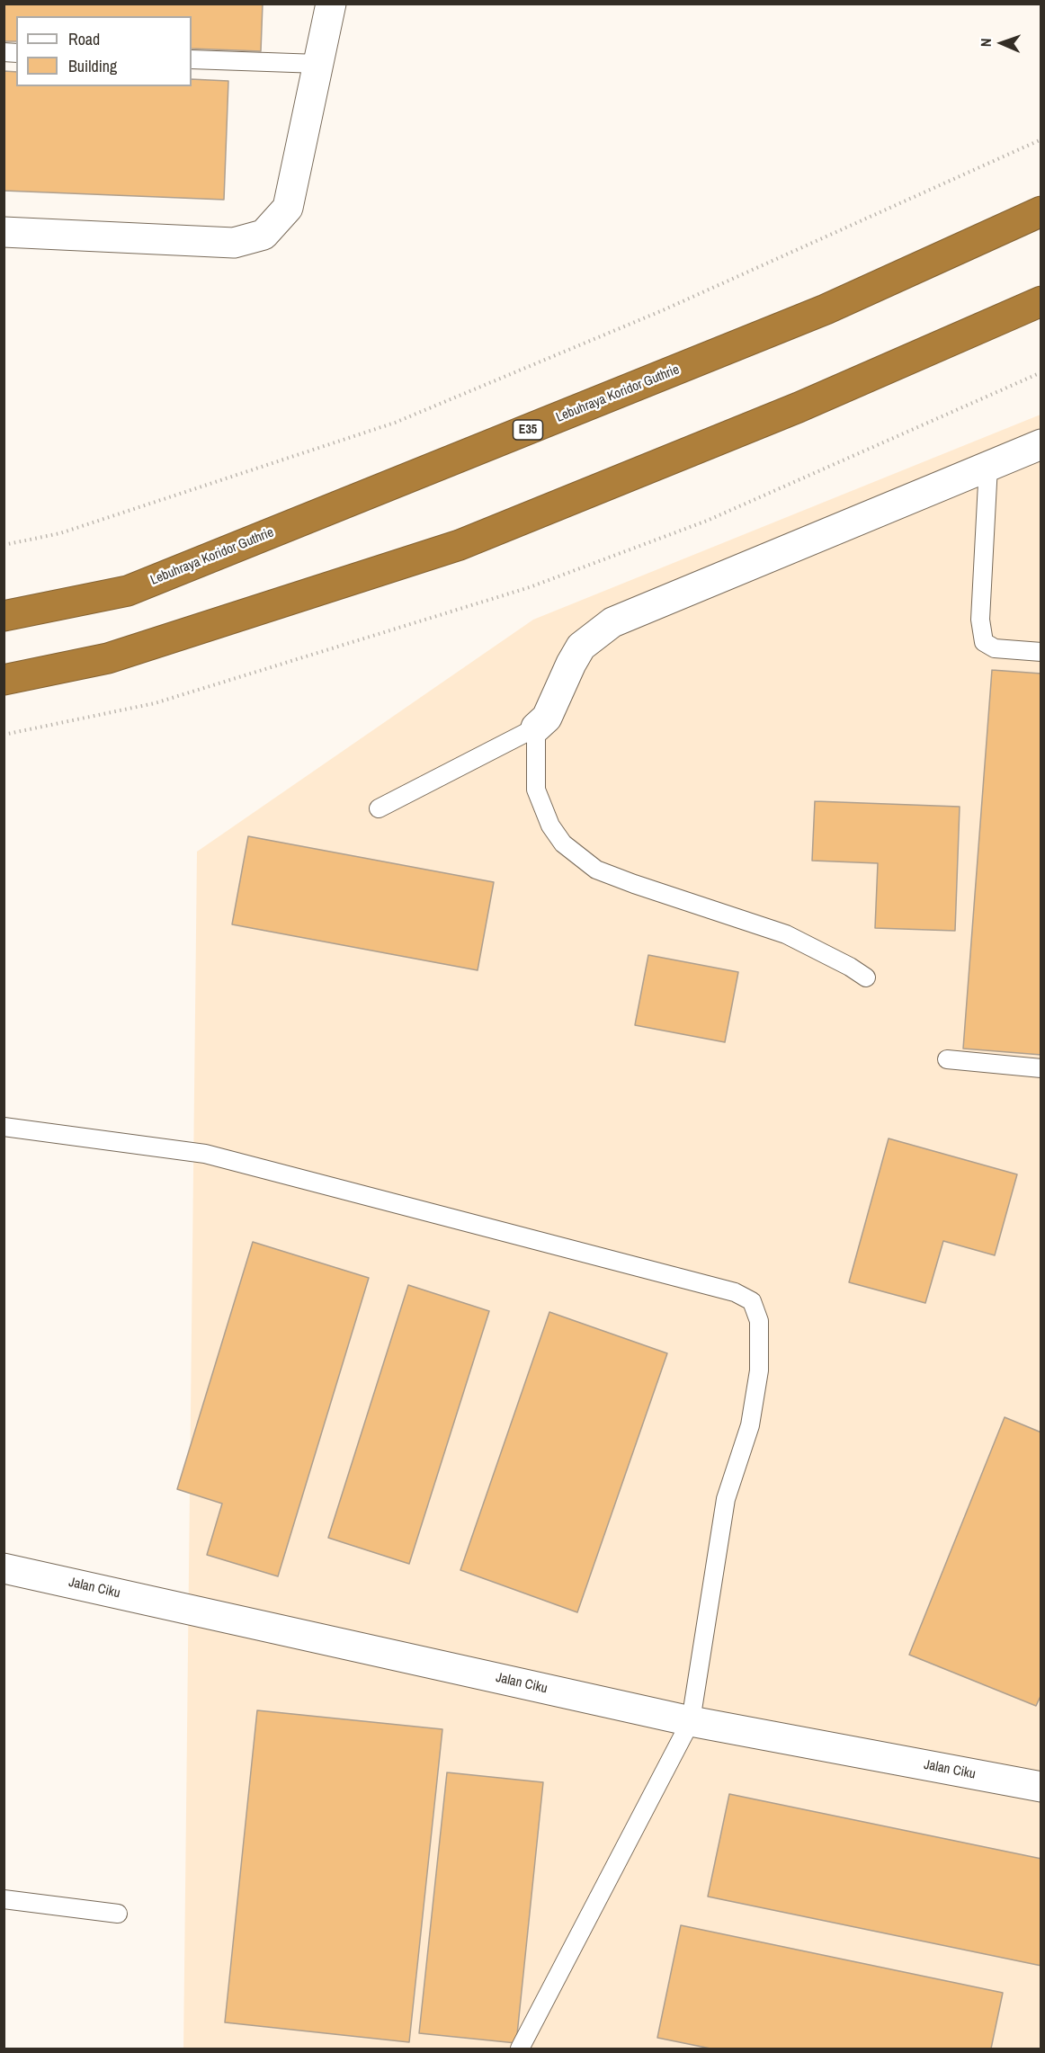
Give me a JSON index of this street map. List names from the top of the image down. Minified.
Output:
{"streets":{"highway":["Lebuhraya Koridor Guthrie","E35"],"street":["Jalan Ciku"]},"legend":["Road","Building"],"north":"left"}
